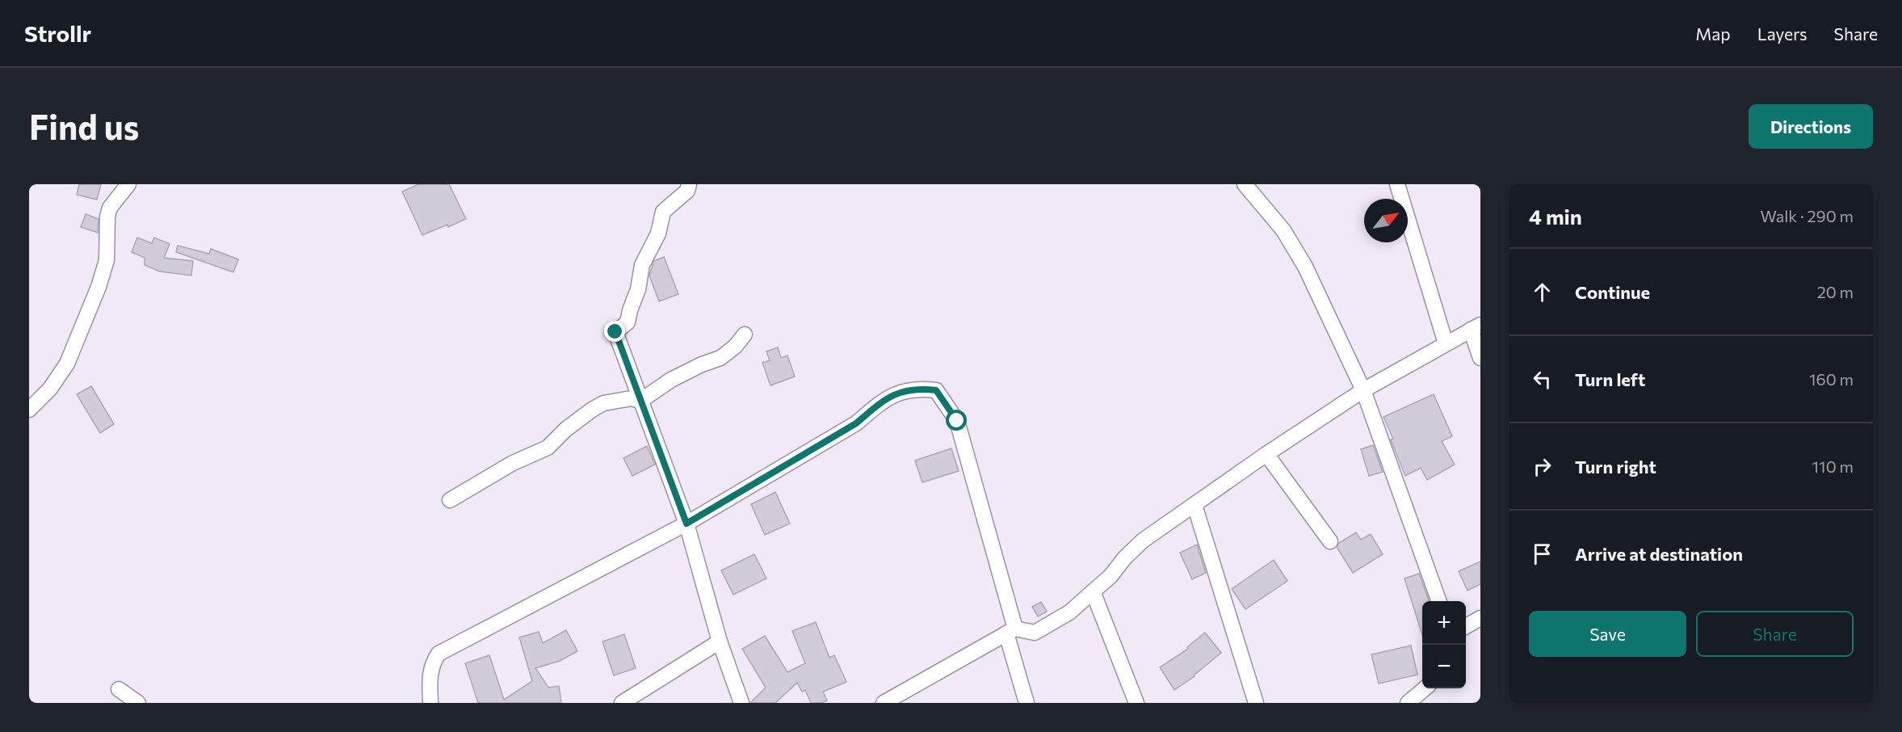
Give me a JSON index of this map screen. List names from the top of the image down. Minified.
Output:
{"north":"top right","page":{"header":"Strollr","nav":["Map","Layers","Share"],"buttons":["Directions",["Save","Share"]],"title":"Find us","heading":["4 min","Walk · 290 m"],"list":[["Continue","20 m"],["Turn left","160 m"],["Turn right","110 m"],"Arrive at destination"],"map_buttons":["+","−"]}}
